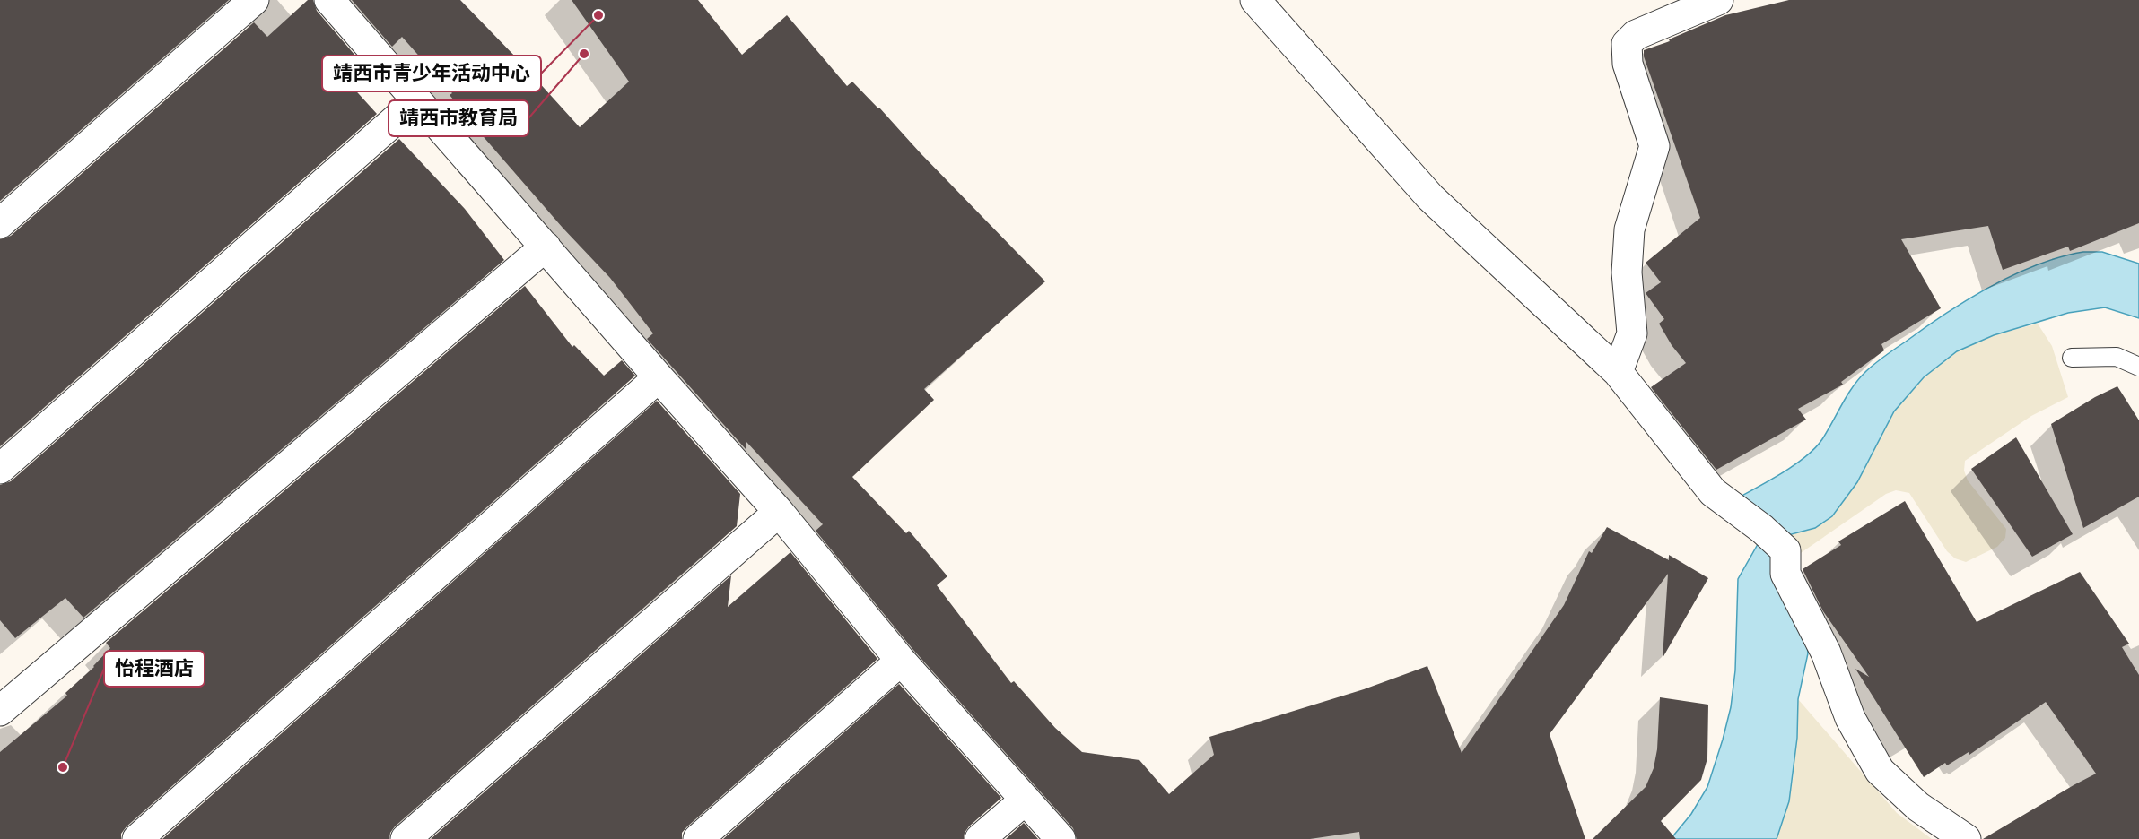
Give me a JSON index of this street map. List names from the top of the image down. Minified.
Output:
{"places":["靖西市青少年活动中心","靖西市教育局","怡程酒店"]}
